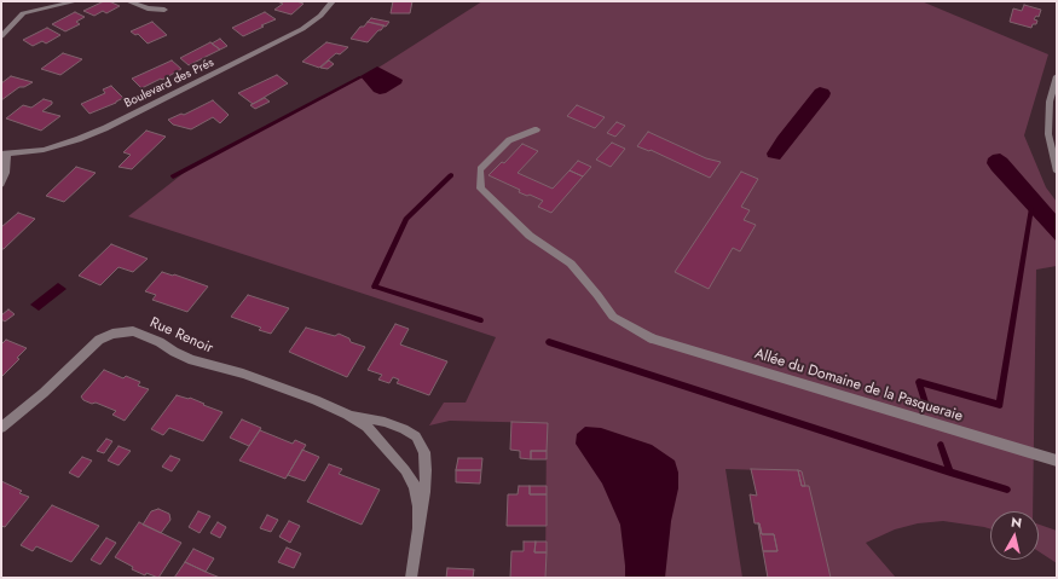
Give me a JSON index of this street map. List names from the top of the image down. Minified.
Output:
{"streets":{"street":["Boulevard des Prés","Rue Renoir","Allée du Domaine de la Pasqueraie"]},"north":"top"}
